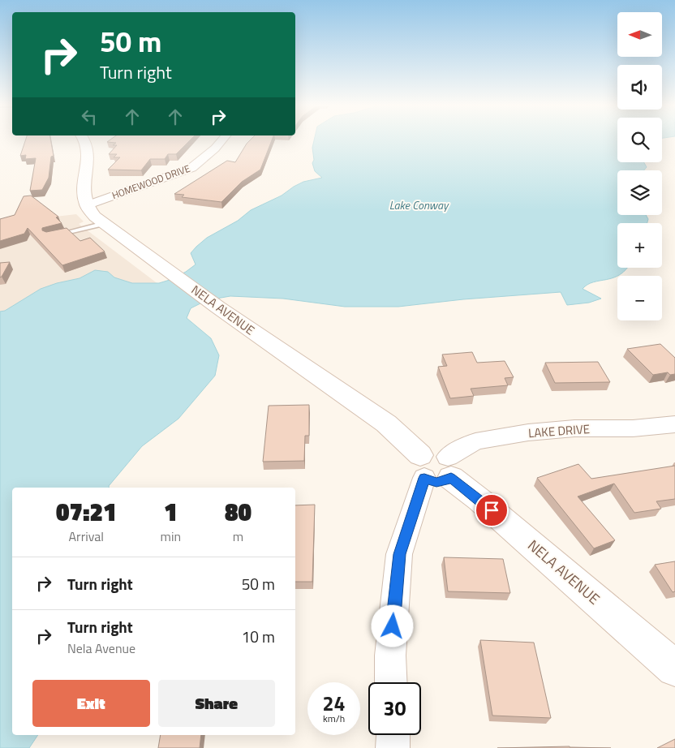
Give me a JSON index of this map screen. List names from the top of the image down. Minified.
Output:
{"streets":{"street":["HOMEWOOD DRIVE","NELA AVENUE","LAKE DRIVE"]},"crossings":[["HOMEWOOD DRIVE","NELA AVENUE"],["NELA AVENUE","LAKE DRIVE"]],"water":["Lake Conway"],"north":"left","page":{"map_buttons":["+","−"],"turn":["50 m","Turn right"],"eta":["07:21","Arrival","1","min","80","m"],"list":[{"name":"Turn right","value":"50 m"},{"name":"Turn right","note":"Nela Avenue","value":"10 m"}],"buttons":["Exit","Share"],"speed":"24 km/h","limit":"30"}}
